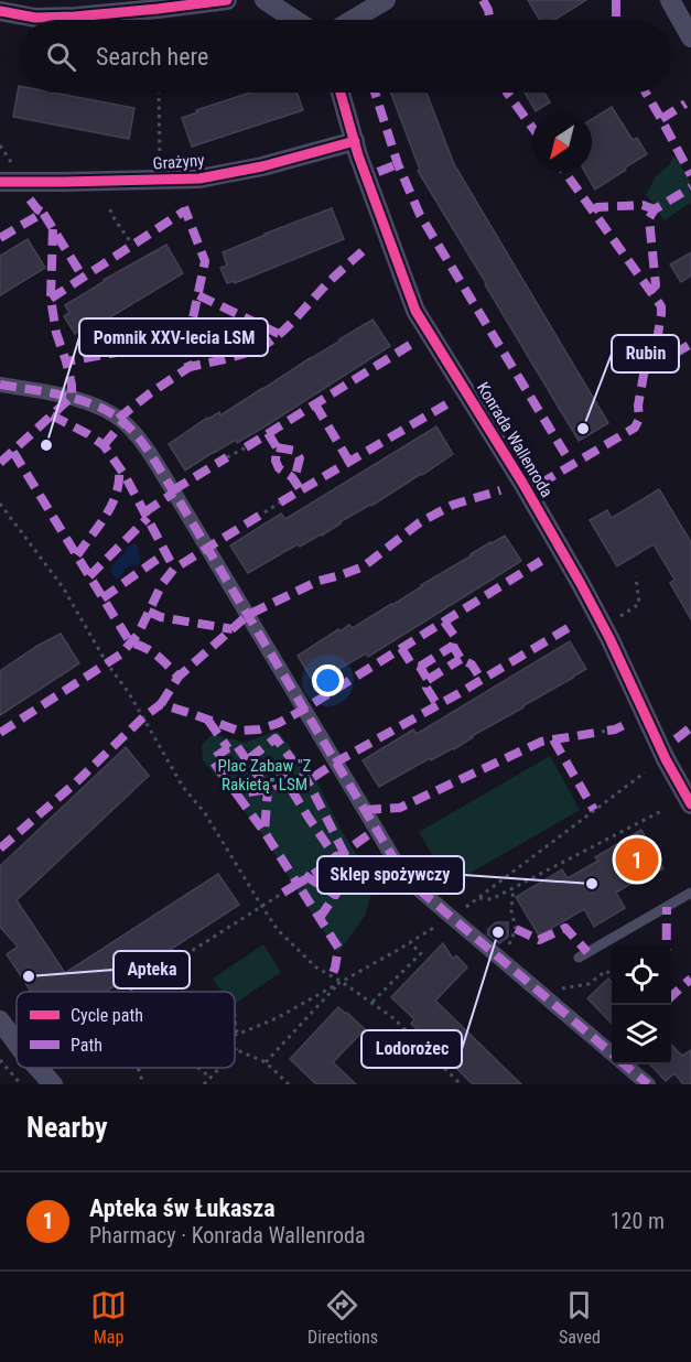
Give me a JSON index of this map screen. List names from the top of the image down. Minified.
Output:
{"streets":{"street":["Grażyny","Konrada Wallenroda"]},"crossings":[["Grażyny","Konrada Wallenroda"]],"parks":["Plac Zabaw \"Z Rakietą\" LSM"],"places":["Rubin","Pomnik XXV-lecia LSM","Sklep spożywczy","Lodorożec","Apteka"],"legend":["Cycle path","Path"],"north":"bottom left","page":{"search":"Search here","pins":"1","heading":"Nearby","list":[{"mark":"1","name":"Apteka św Łukasza","note":"Pharmacy · Konrada Wallenroda","value":"120 m"}],"nav":["Map","Directions","Saved"]}}
